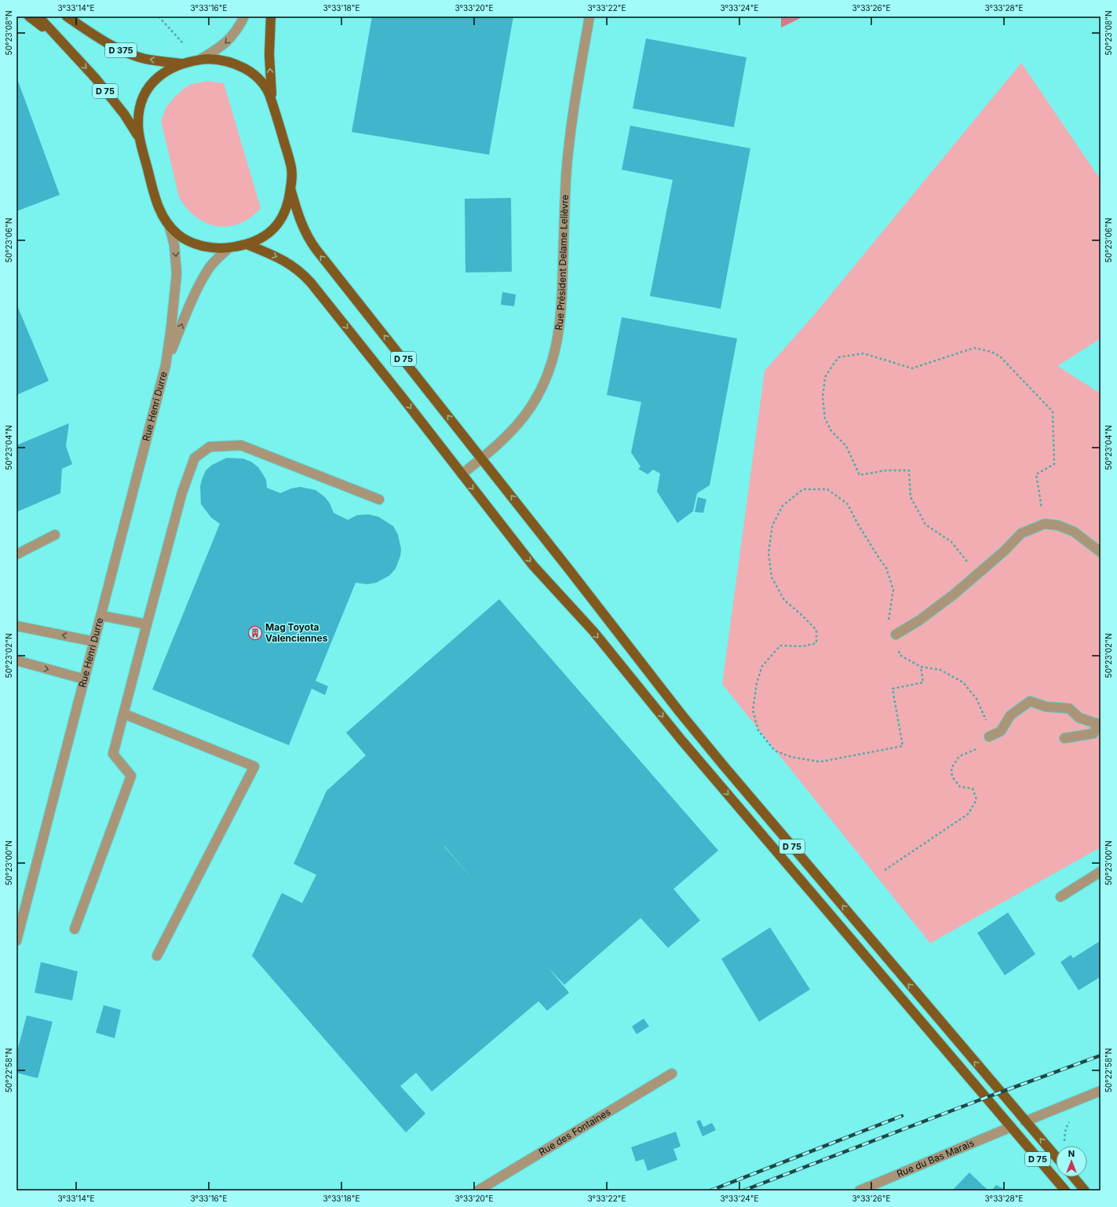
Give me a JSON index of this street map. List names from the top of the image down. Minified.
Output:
{"streets":{"main road":["D 375","D 75"],"street":["Rue Président Delame Lelièvre","Rue Henri Durre","Rue des Fontaines","Rue du Bas Marais"]},"crossings":[["D 75","Rue Président Delame Lelièvre"],["D 75","Rue du Bas Marais"]],"places":{"building":["Mag Toyota Valenciennes"]},"north":"top","coordinates":["3°33'14\"E","3°33'16\"E","3°33'18\"E","3°33'20\"E","3°33'22\"E","3°33'24\"E","3°33'26\"E","3°33'28\"E","50°23'08\"N","50°23'06\"N","50°23'04\"N","50°23'02\"N","50°23'00\"N","50°22'58\"N"]}
